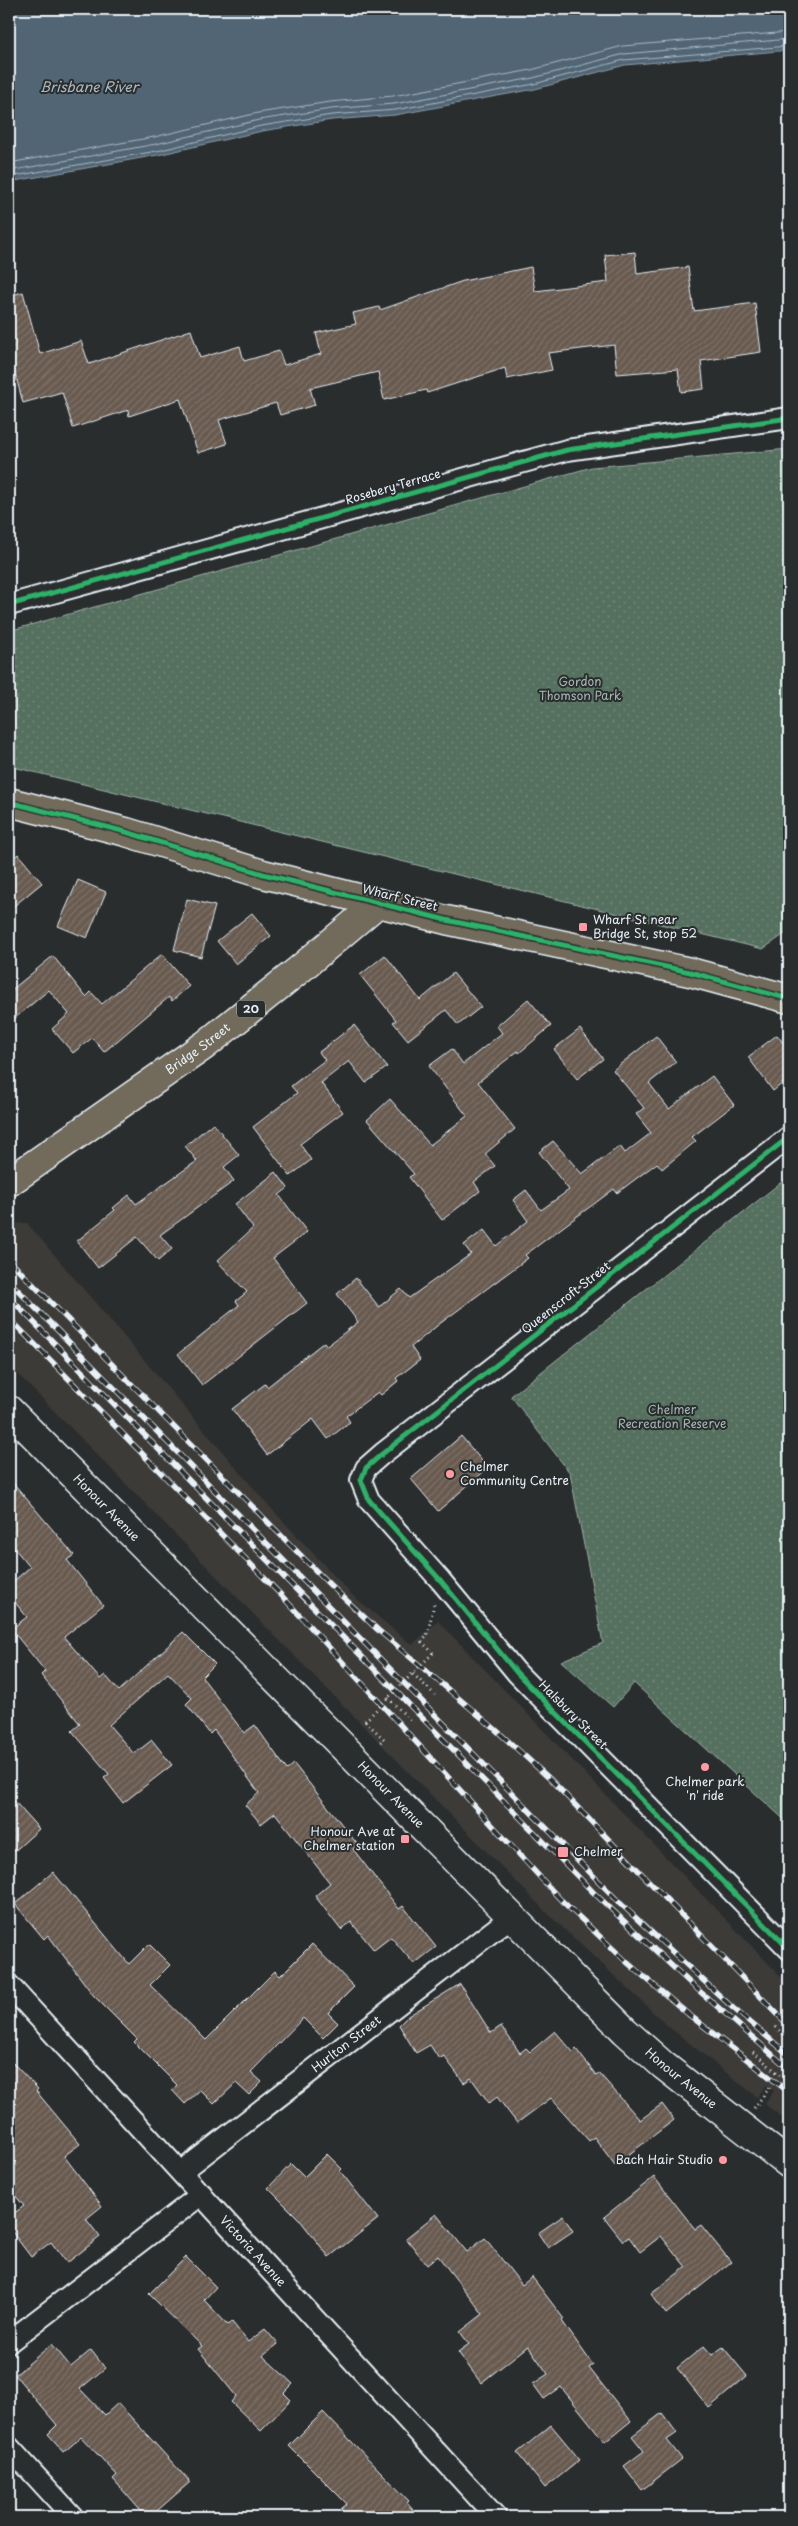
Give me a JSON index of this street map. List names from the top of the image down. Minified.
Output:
{"streets":{"main road":["Wharf Street","20","Bridge Street","Honour Avenue"],"street":["Rosebery Terrace","Queenscroft Street","Halsbury Street","Hurlton Street","Victoria Avenue"]},"crossings":[["Wharf Street","Bridge Street"],["Queenscroft Street","Halsbury Street"],["Honour Avenue","Hurlton Street"],["Hurlton Street","Victoria Avenue"]],"water":["Brisbane River"],"parks":["Gordon Thomson Park","Chelmer Recreation Reserve"],"places":{"transit":["Wharf St near Bridge St, stop 52","Honour Ave at Chelmer station","Chelmer"],"other":["Chelmer Community Centre","Chelmer park 'n' ride","Bach Hair Studio"]}}
